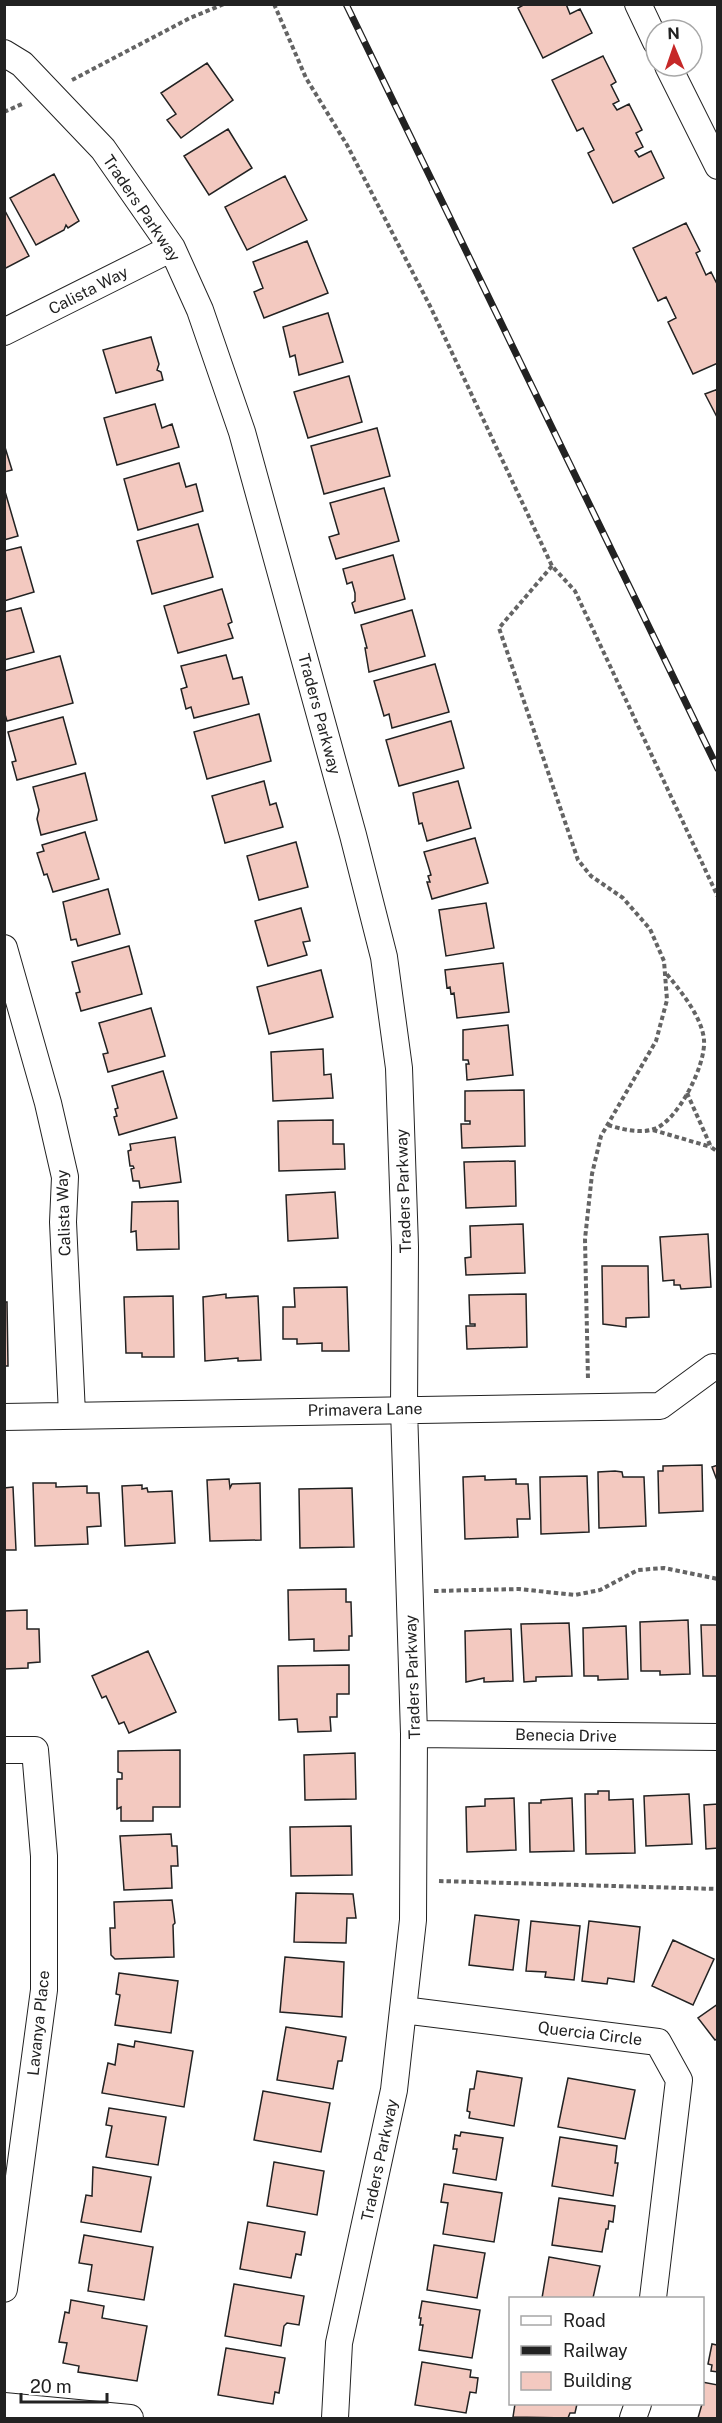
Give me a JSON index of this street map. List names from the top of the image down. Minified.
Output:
{"streets":{"street":["Traders Parkway","Calista Way","Primavera Lane","Benecia Drive","Lavanya Place","Quercia Circle"]},"crossings":[["Traders Parkway","Calista Way"],["Traders Parkway","Primavera Lane"],["Traders Parkway","Benecia Drive"],["Traders Parkway","Quercia Circle"],["Calista Way","Primavera Lane"]],"legend":["Road","Railway","Building"],"scale_bar":"20 m","north":"top"}
